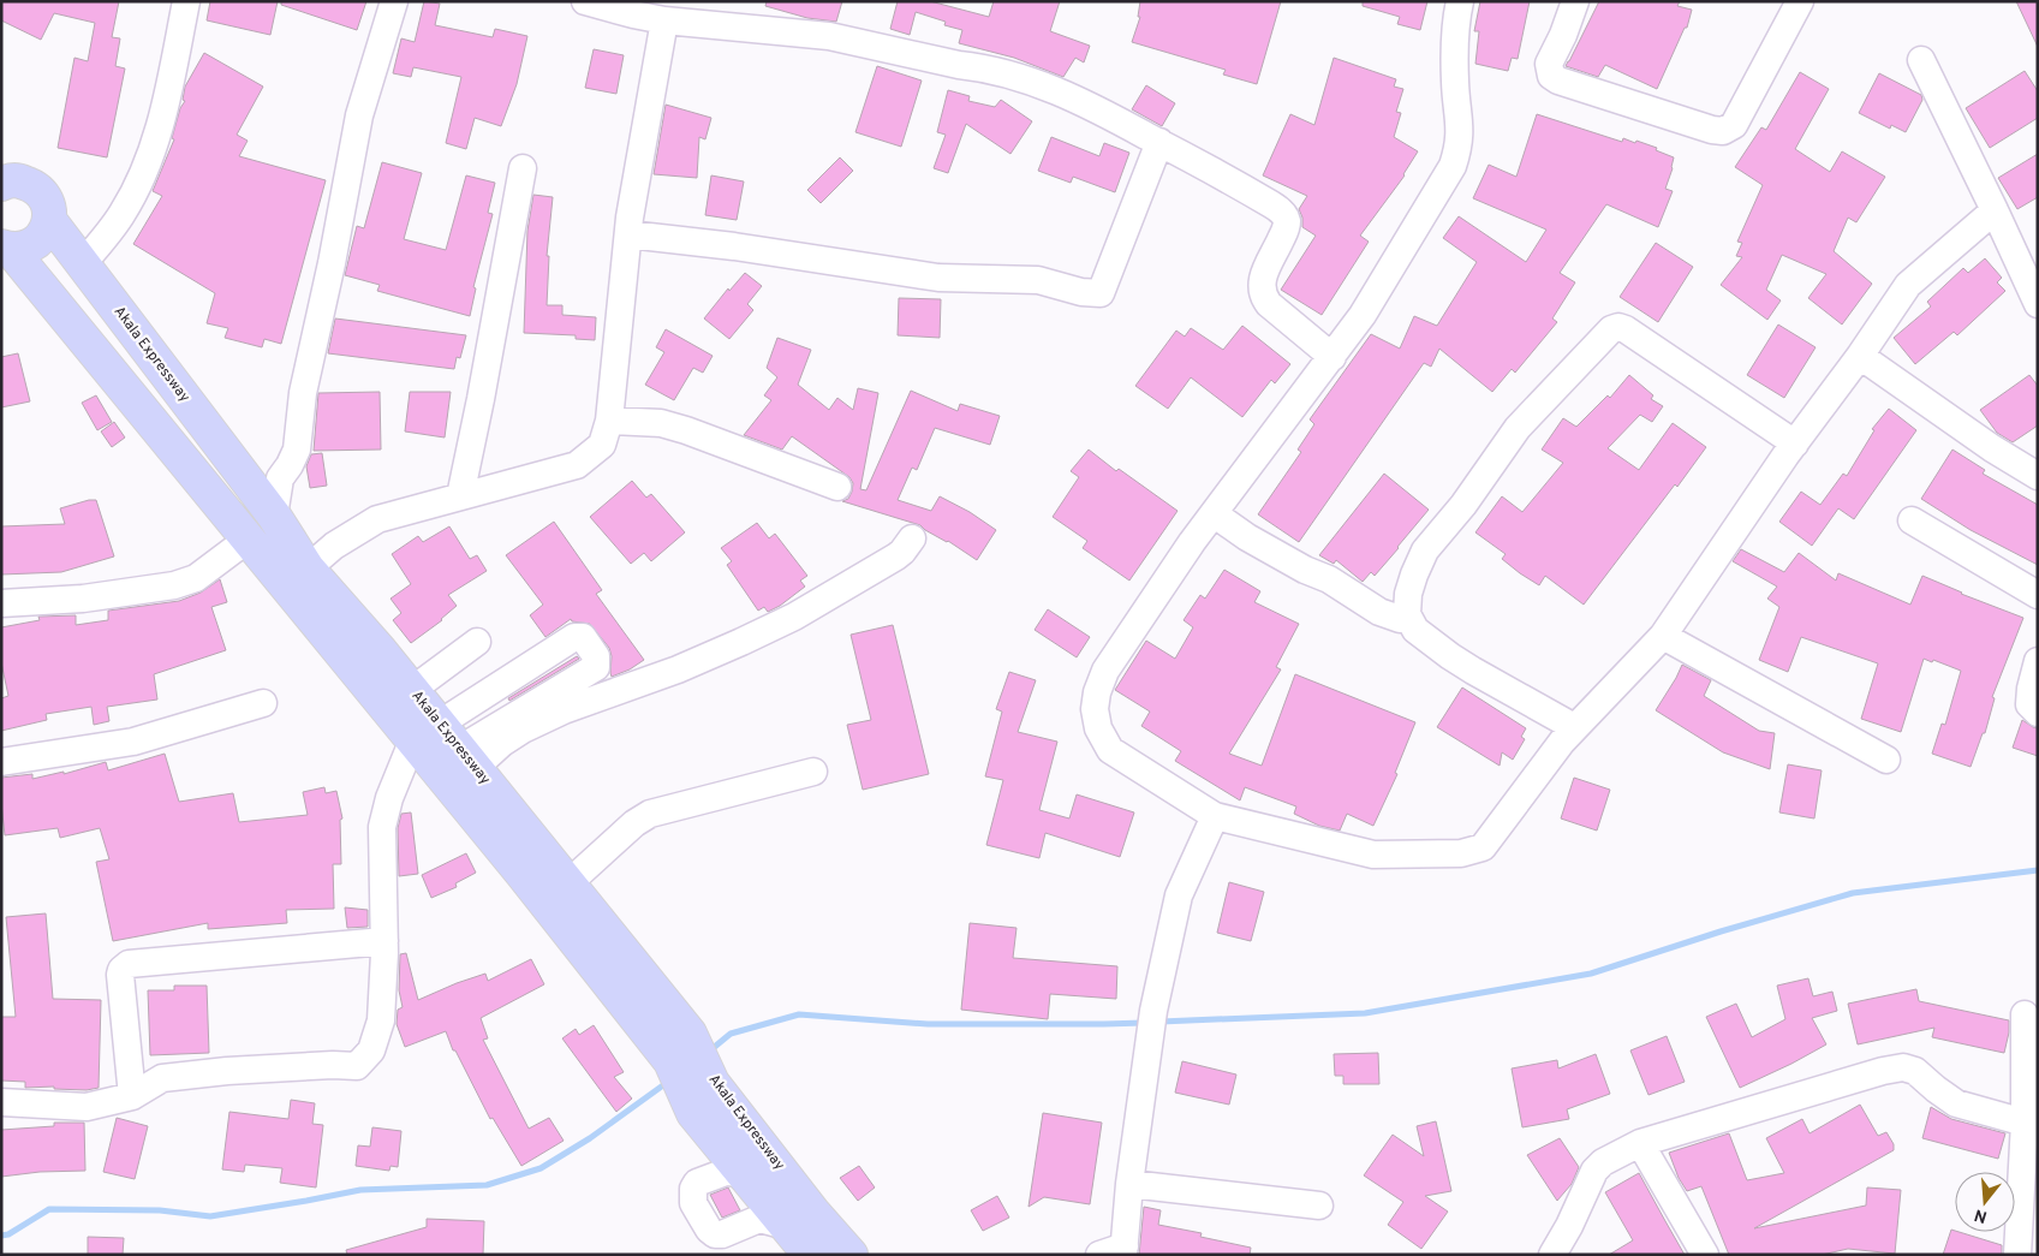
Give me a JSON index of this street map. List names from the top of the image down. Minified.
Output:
{"streets":{"main road":["Akala Expressway"]},"north":"bottom"}
